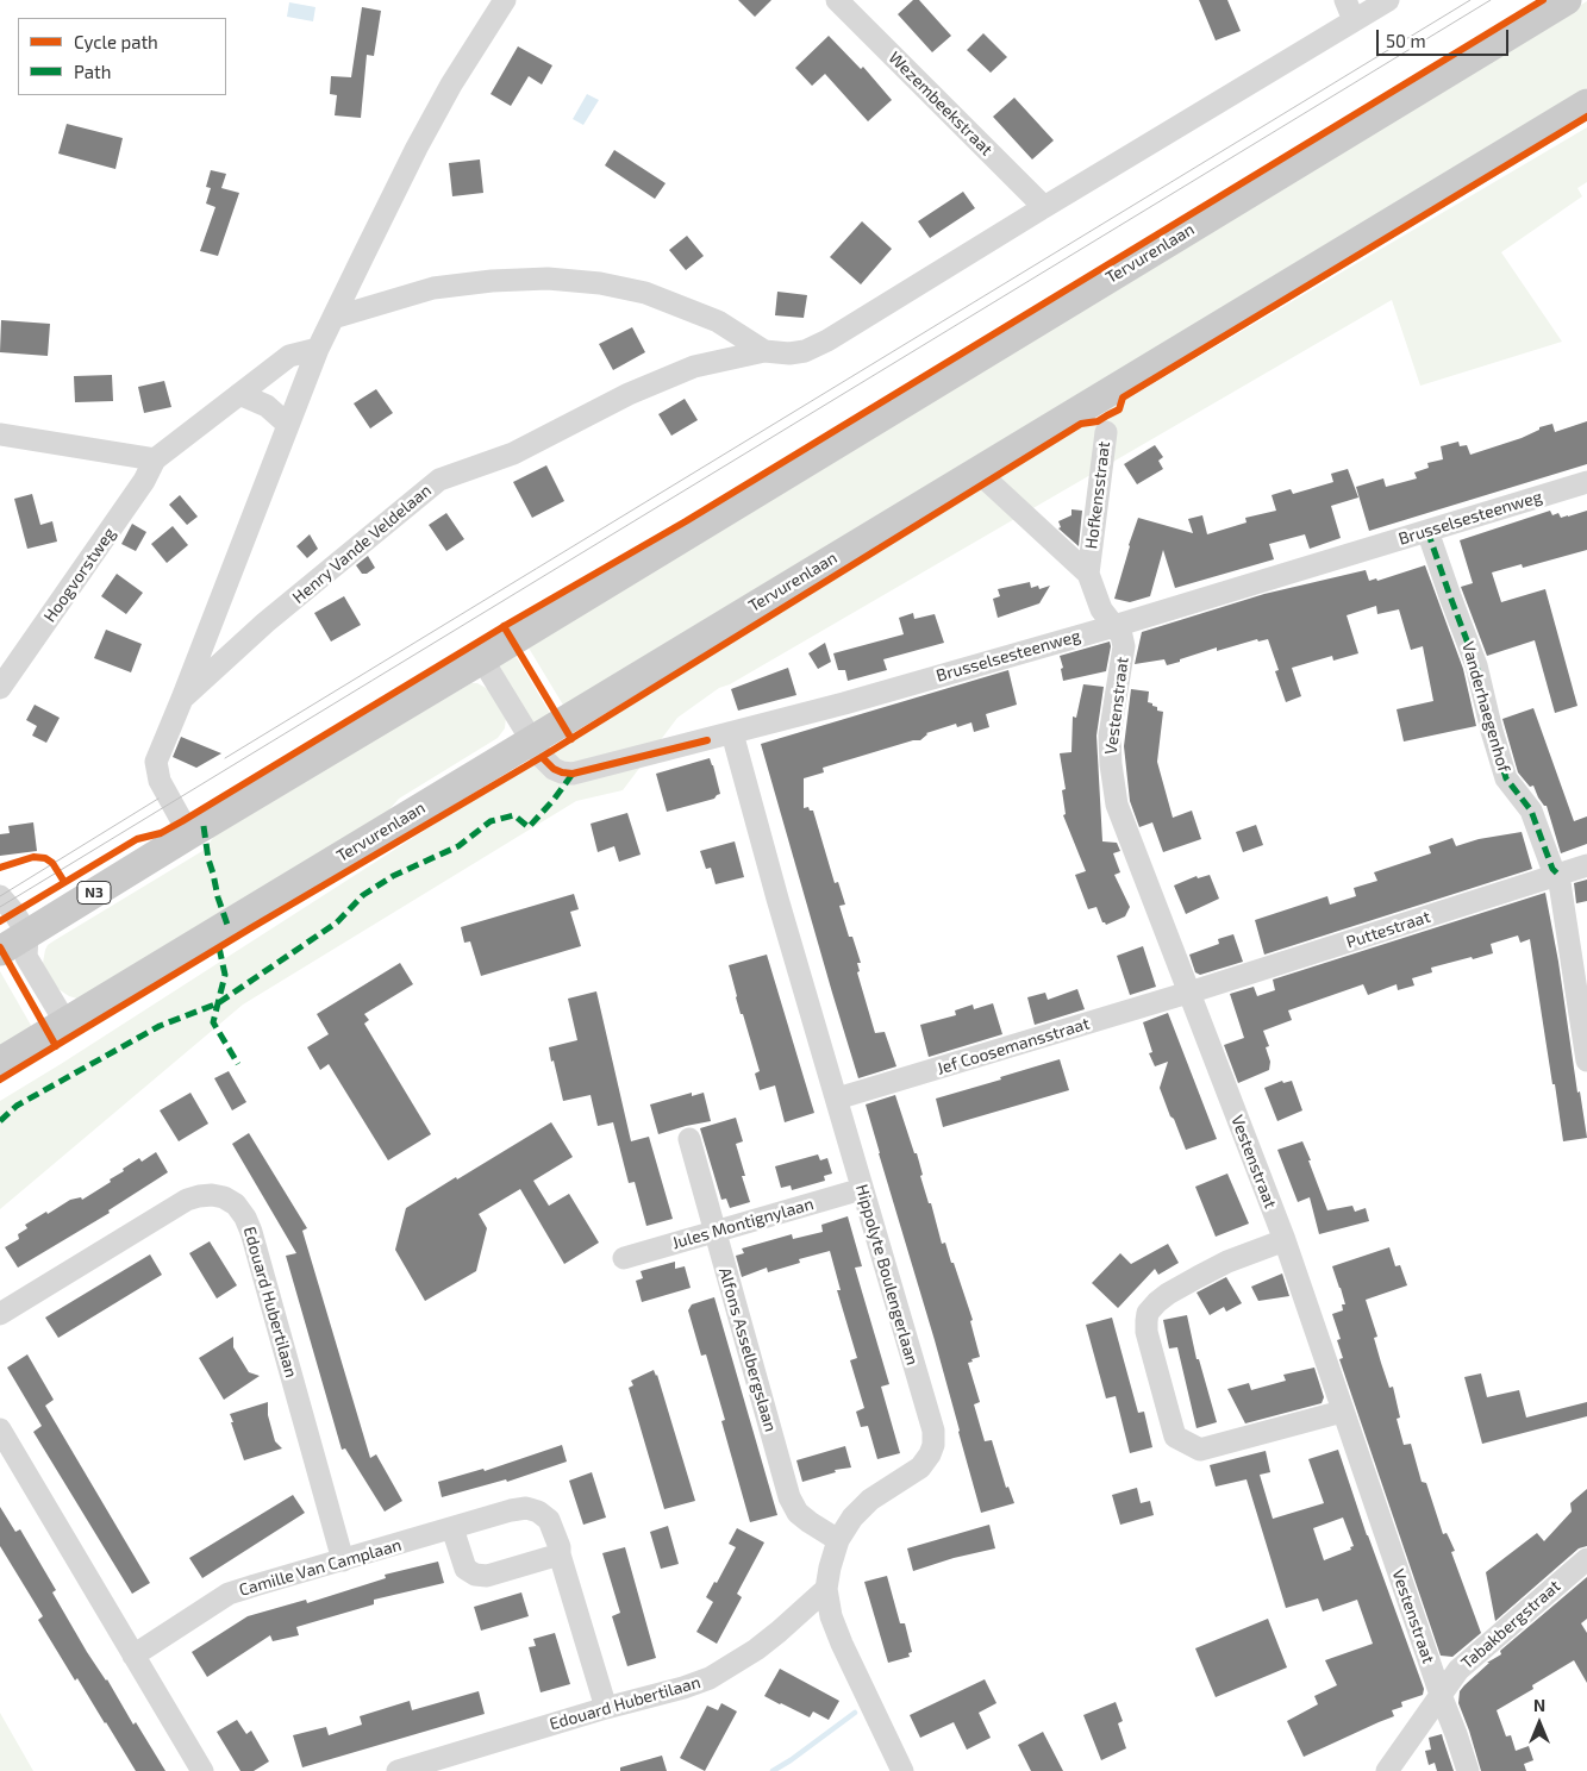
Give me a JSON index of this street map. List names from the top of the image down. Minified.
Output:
{"streets":{"main road":["Tervurenlaan","N3"],"street":["Wezembeekstraat","Hofkensstraat","Brusselsesteenweg","Henry Vande Veldelaan","Hoogvorstweg","Vestenstraat","Vanderhaegenhof","Puttestraat","Jef Coosemansstraat","Jules Montignylaan","Hippolyte Boulengerlaan","Edouard Hubertilaan","Alfons Asselbergslaan","Camille Van Camplaan","Tabakbergstraat"]},"crossings":[["Tervurenlaan","Hofkensstraat"],["Tervurenlaan","Brusselsesteenweg"],["Hofkensstraat","Brusselsesteenweg"],["Hofkensstraat","Vestenstraat"],["Brusselsesteenweg","Vestenstraat"],["Brusselsesteenweg","Vanderhaegenhof"],["Brusselsesteenweg","Hippolyte Boulengerlaan"],["Vestenstraat","Puttestraat"],["Vestenstraat","Jef Coosemansstraat"],["Vestenstraat","Tabakbergstraat"],["Vanderhaegenhof","Puttestraat"],["Puttestraat","Jef Coosemansstraat"],["Jef Coosemansstraat","Hippolyte Boulengerlaan"],["Jules Montignylaan","Hippolyte Boulengerlaan"],["Jules Montignylaan","Alfons Asselbergslaan"],["Hippolyte Boulengerlaan","Edouard Hubertilaan"],["Hippolyte Boulengerlaan","Alfons Asselbergslaan"],["Edouard Hubertilaan","Camille Van Camplaan"]],"legend":["Cycle path","Path"],"scale_bar":"50 m","north":"top"}
